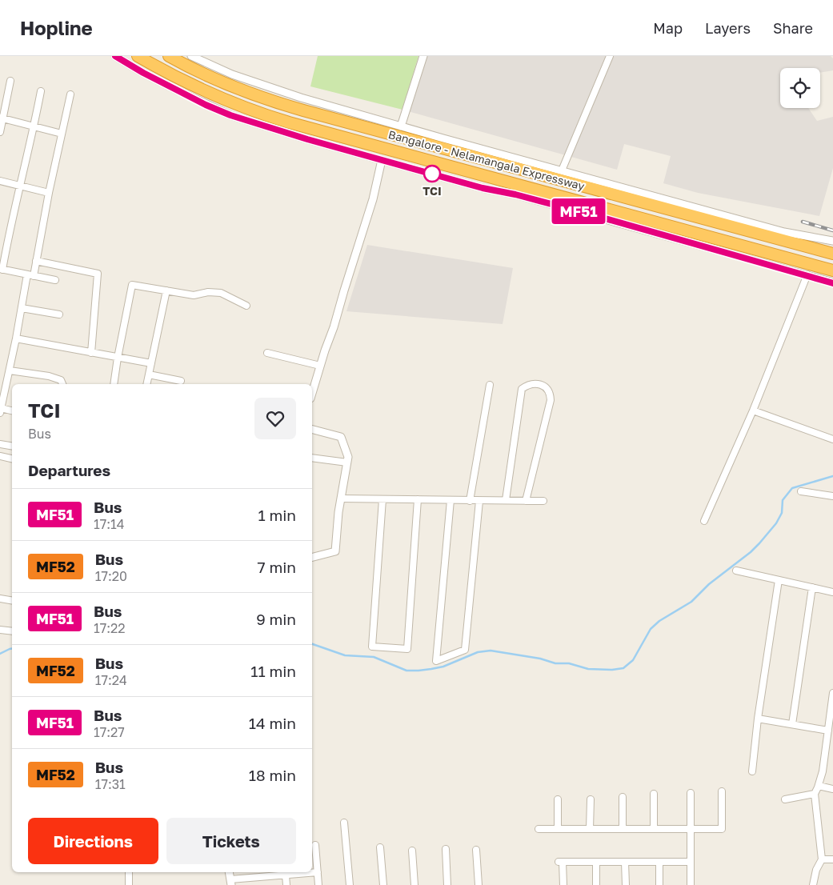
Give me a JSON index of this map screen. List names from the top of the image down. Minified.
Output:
{"streets":{"highway":["Bangalore - Nelamangala Expressway"]},"places":["TCI"],"lines":["bus line MF51"],"page":{"header":"Hopline","nav":["Map","Layers","Share"],"on_map":"MF51","heading":[["TCI","Bus"],"Departures"],"list":[{"mark":"MF51","name":"Bus","note":"17:14","value":"1 min"},{"mark":"MF52","name":"Bus","note":"17:20","value":"7 min"},{"mark":"MF51","name":"Bus","note":"17:22","value":"9 min"},{"mark":"MF52","name":"Bus","note":"17:24","value":"11 min"},{"mark":"MF51","name":"Bus","note":"17:27","value":"14 min"},{"mark":"MF52","name":"Bus","note":"17:31","value":"18 min"}],"buttons":["Directions","Tickets"]}}
